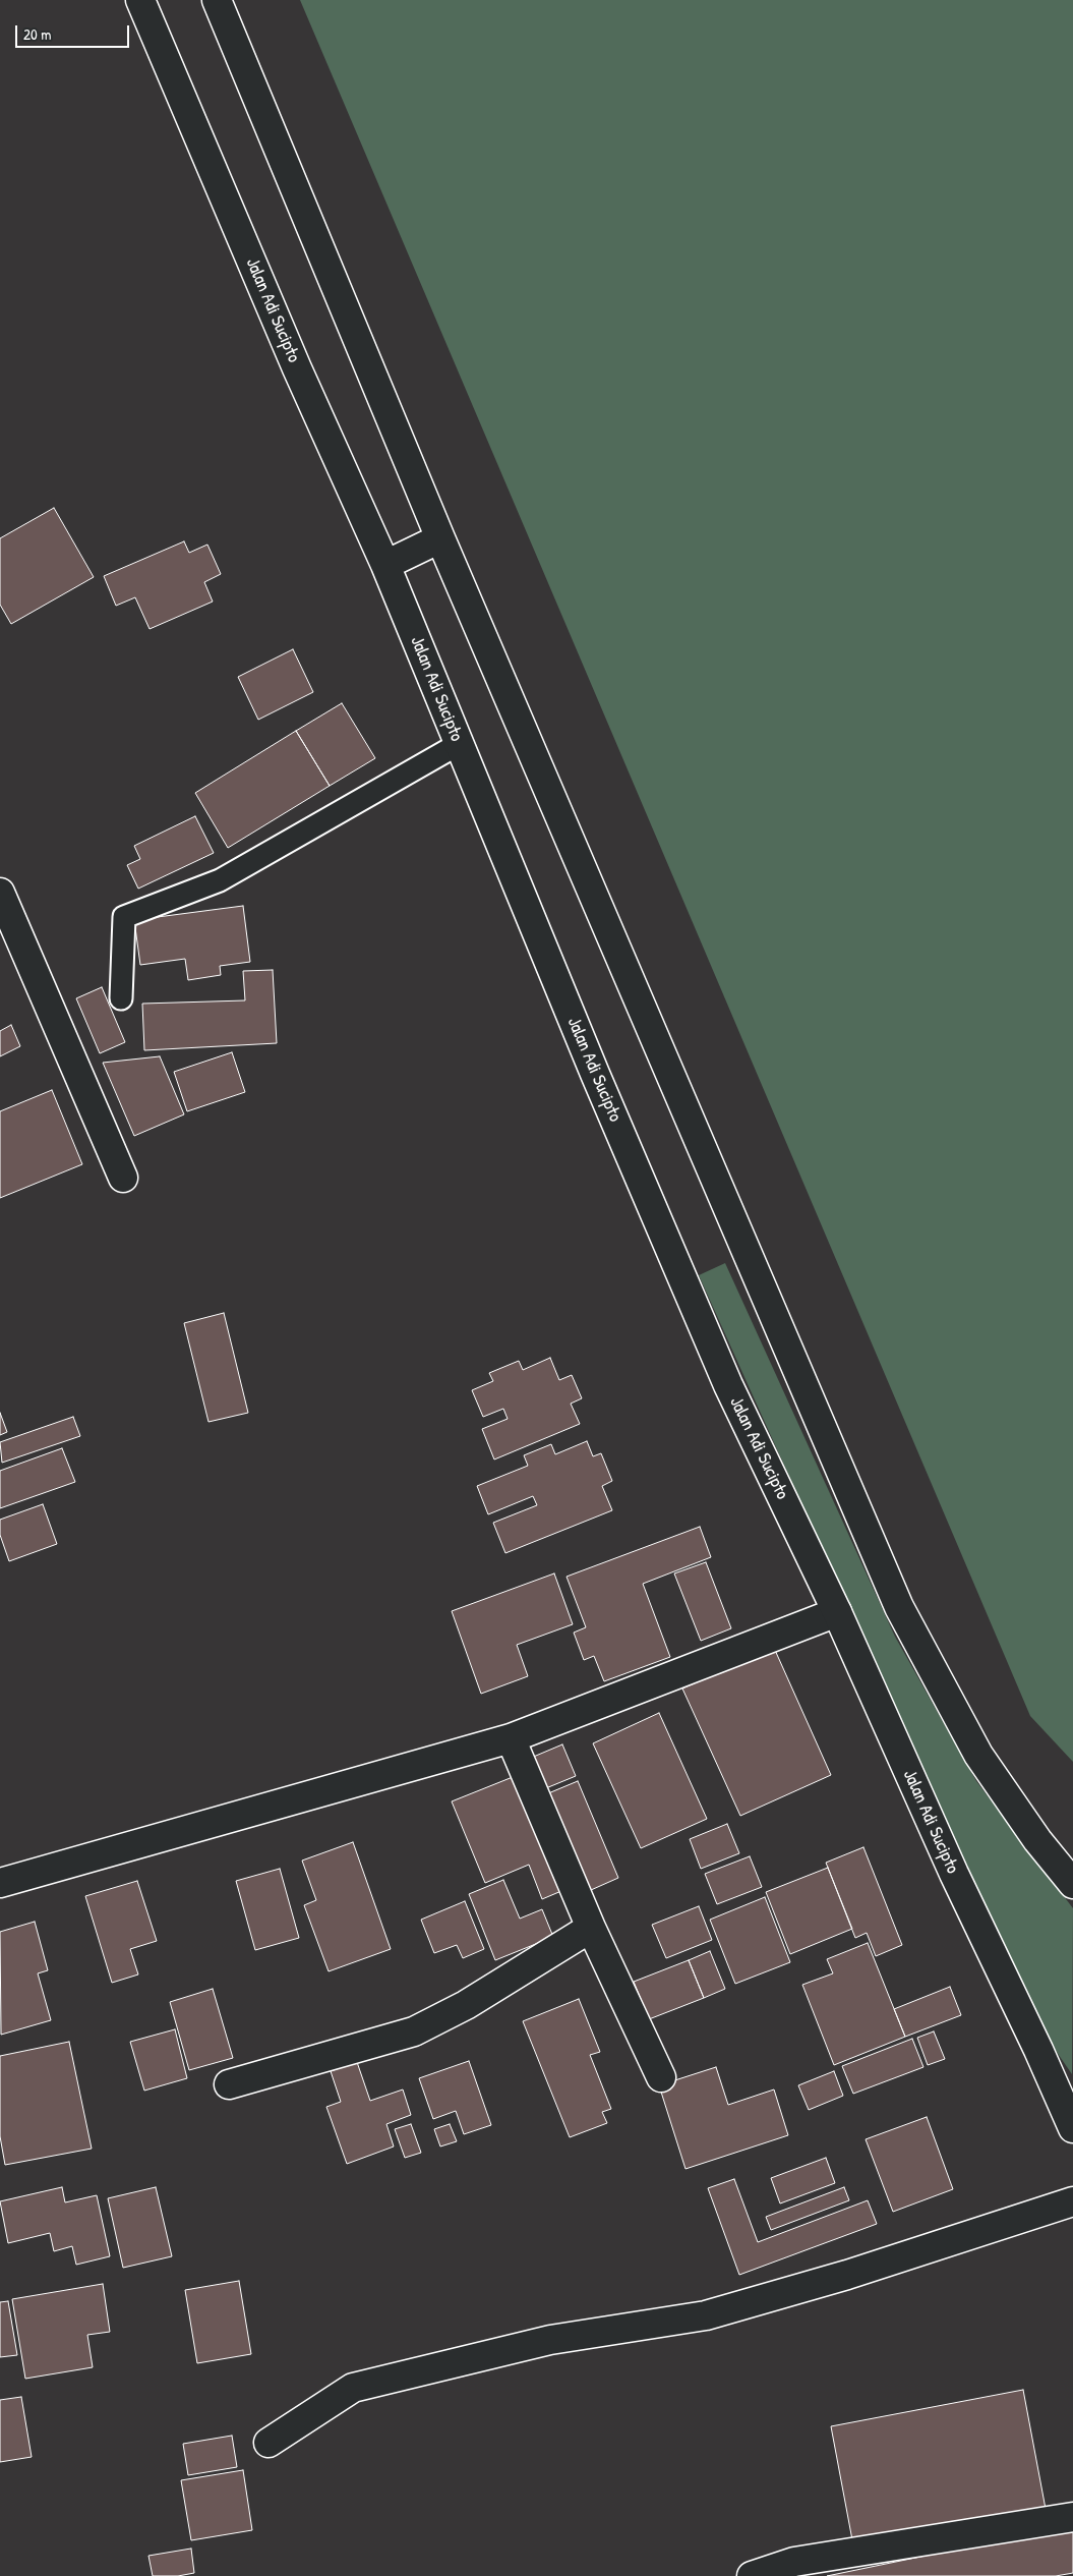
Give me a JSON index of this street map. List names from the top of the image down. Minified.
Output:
{"streets":{"main road":["Jalan Adi Sucipto"]},"scale_bar":"20 m"}
